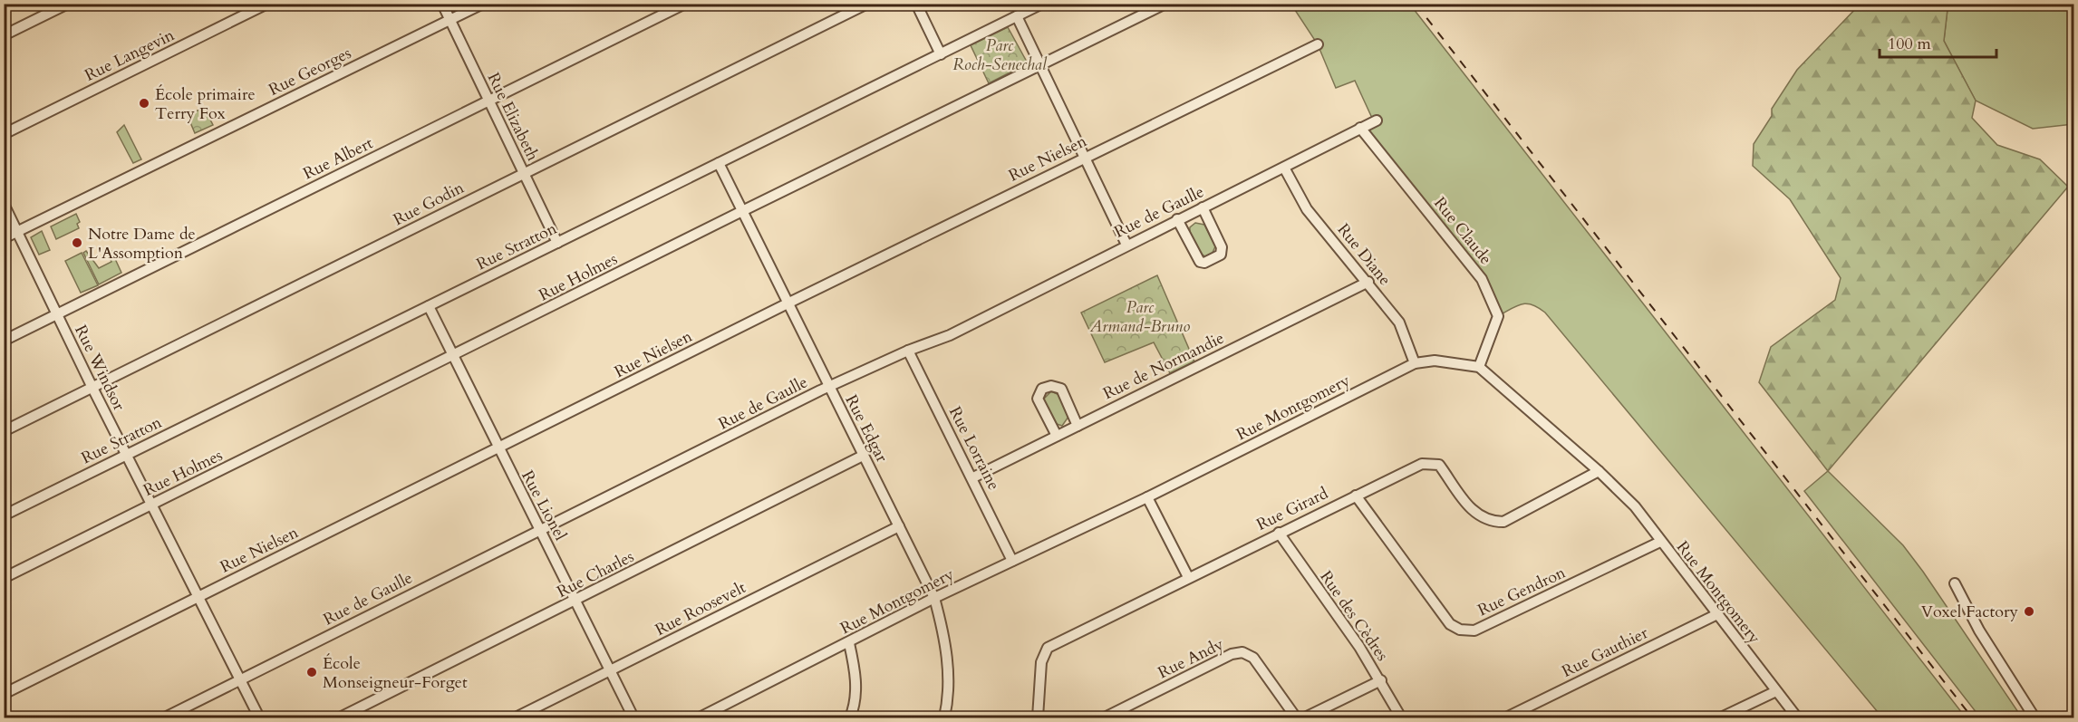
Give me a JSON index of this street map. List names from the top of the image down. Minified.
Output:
{"streets":{"street":["Rue Langevin","Rue Georges","Rue Elizabeth","Rue Albert","Rue Nielsen","Rue Godin","Rue de Gaulle","Rue Claude","Rue Stratton","Rue Diane","Rue Holmes","Rue de Normandie","Rue Windsor","Rue Montgomery","Rue Edgar","Rue Lorraine","Rue Lionel","Rue Girard","Rue Charles","Rue Gendron","Rue Roosevelt","Rue des Cèdres","Rue Gauthier","Rue Andy"]},"crossings":[["Rue Georges","Rue Elizabeth"],["Rue Georges","Rue Windsor"],["Rue Elizabeth","Rue Albert"],["Rue Elizabeth","Rue Godin"],["Rue Elizabeth","Rue Stratton"],["Rue Albert","Rue Windsor"],["Rue Nielsen","Rue Windsor"],["Rue Nielsen","Rue Edgar"],["Rue Nielsen","Rue Lionel"],["Rue Godin","Rue Windsor"],["Rue de Gaulle","Rue Claude"],["Rue de Gaulle","Rue Diane"],["Rue de Gaulle","Rue Windsor"],["Rue de Gaulle","Rue Edgar"],["Rue de Gaulle","Rue Lorraine"],["Rue de Gaulle","Rue Lionel"],["Rue Claude","Rue Montgomery"],["Rue Stratton","Rue Windsor"],["Rue Stratton","Rue Edgar"],["Rue Stratton","Rue Lionel"],["Rue Diane","Rue de Normandie"],["Rue Diane","Rue Montgomery"],["Rue Holmes","Rue Windsor"],["Rue Holmes","Rue Edgar"],["Rue Holmes","Rue Lionel"],["Rue de Normandie","Rue Lorraine"],["Rue Montgomery","Rue Edgar"],["Rue Montgomery","Rue Lorraine"],["Rue Montgomery","Rue Girard"],["Rue Montgomery","Rue Gendron"],["Rue Montgomery","Rue Gauthier"],["Rue Edgar","Rue Charles"],["Rue Edgar","Rue Roosevelt"],["Rue Lionel","Rue Charles"],["Rue Lionel","Rue Roosevelt"],["Rue Girard","Rue Gendron"],["Rue Girard","Rue des Cèdres"]],"parks":["Parc Roch-Senechal","Parc Armand-Bruno"],"places":["École primaire Terry Fox","Notre Dame de L'Assomption","Voxel Factory","École Monseigneur-Forget"],"scale_bar":"100 m"}
